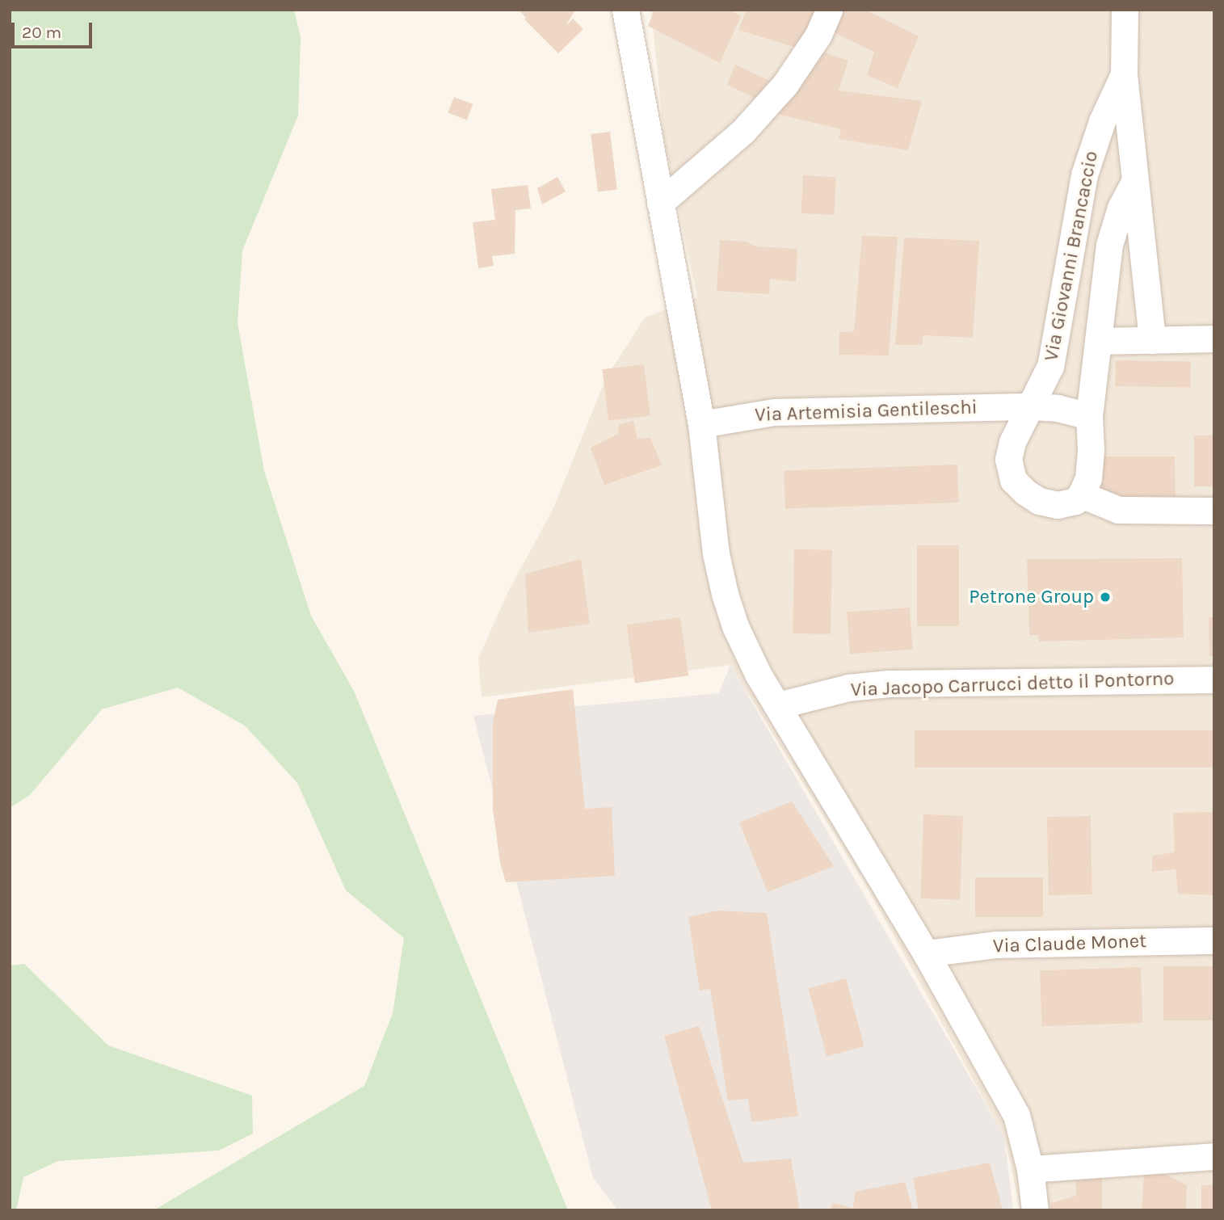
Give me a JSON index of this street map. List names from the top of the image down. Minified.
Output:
{"streets":{"street":["Via Giovanni Brancaccio","Via Artemisia Gentileschi","Via Jacopo Carrucci detto il Pontorno","Via Claude Monet"]},"crossings":[["Via Giovanni Brancaccio","Via Artemisia Gentileschi"]],"places":["Petrone Group"],"scale_bar":"20 m"}
